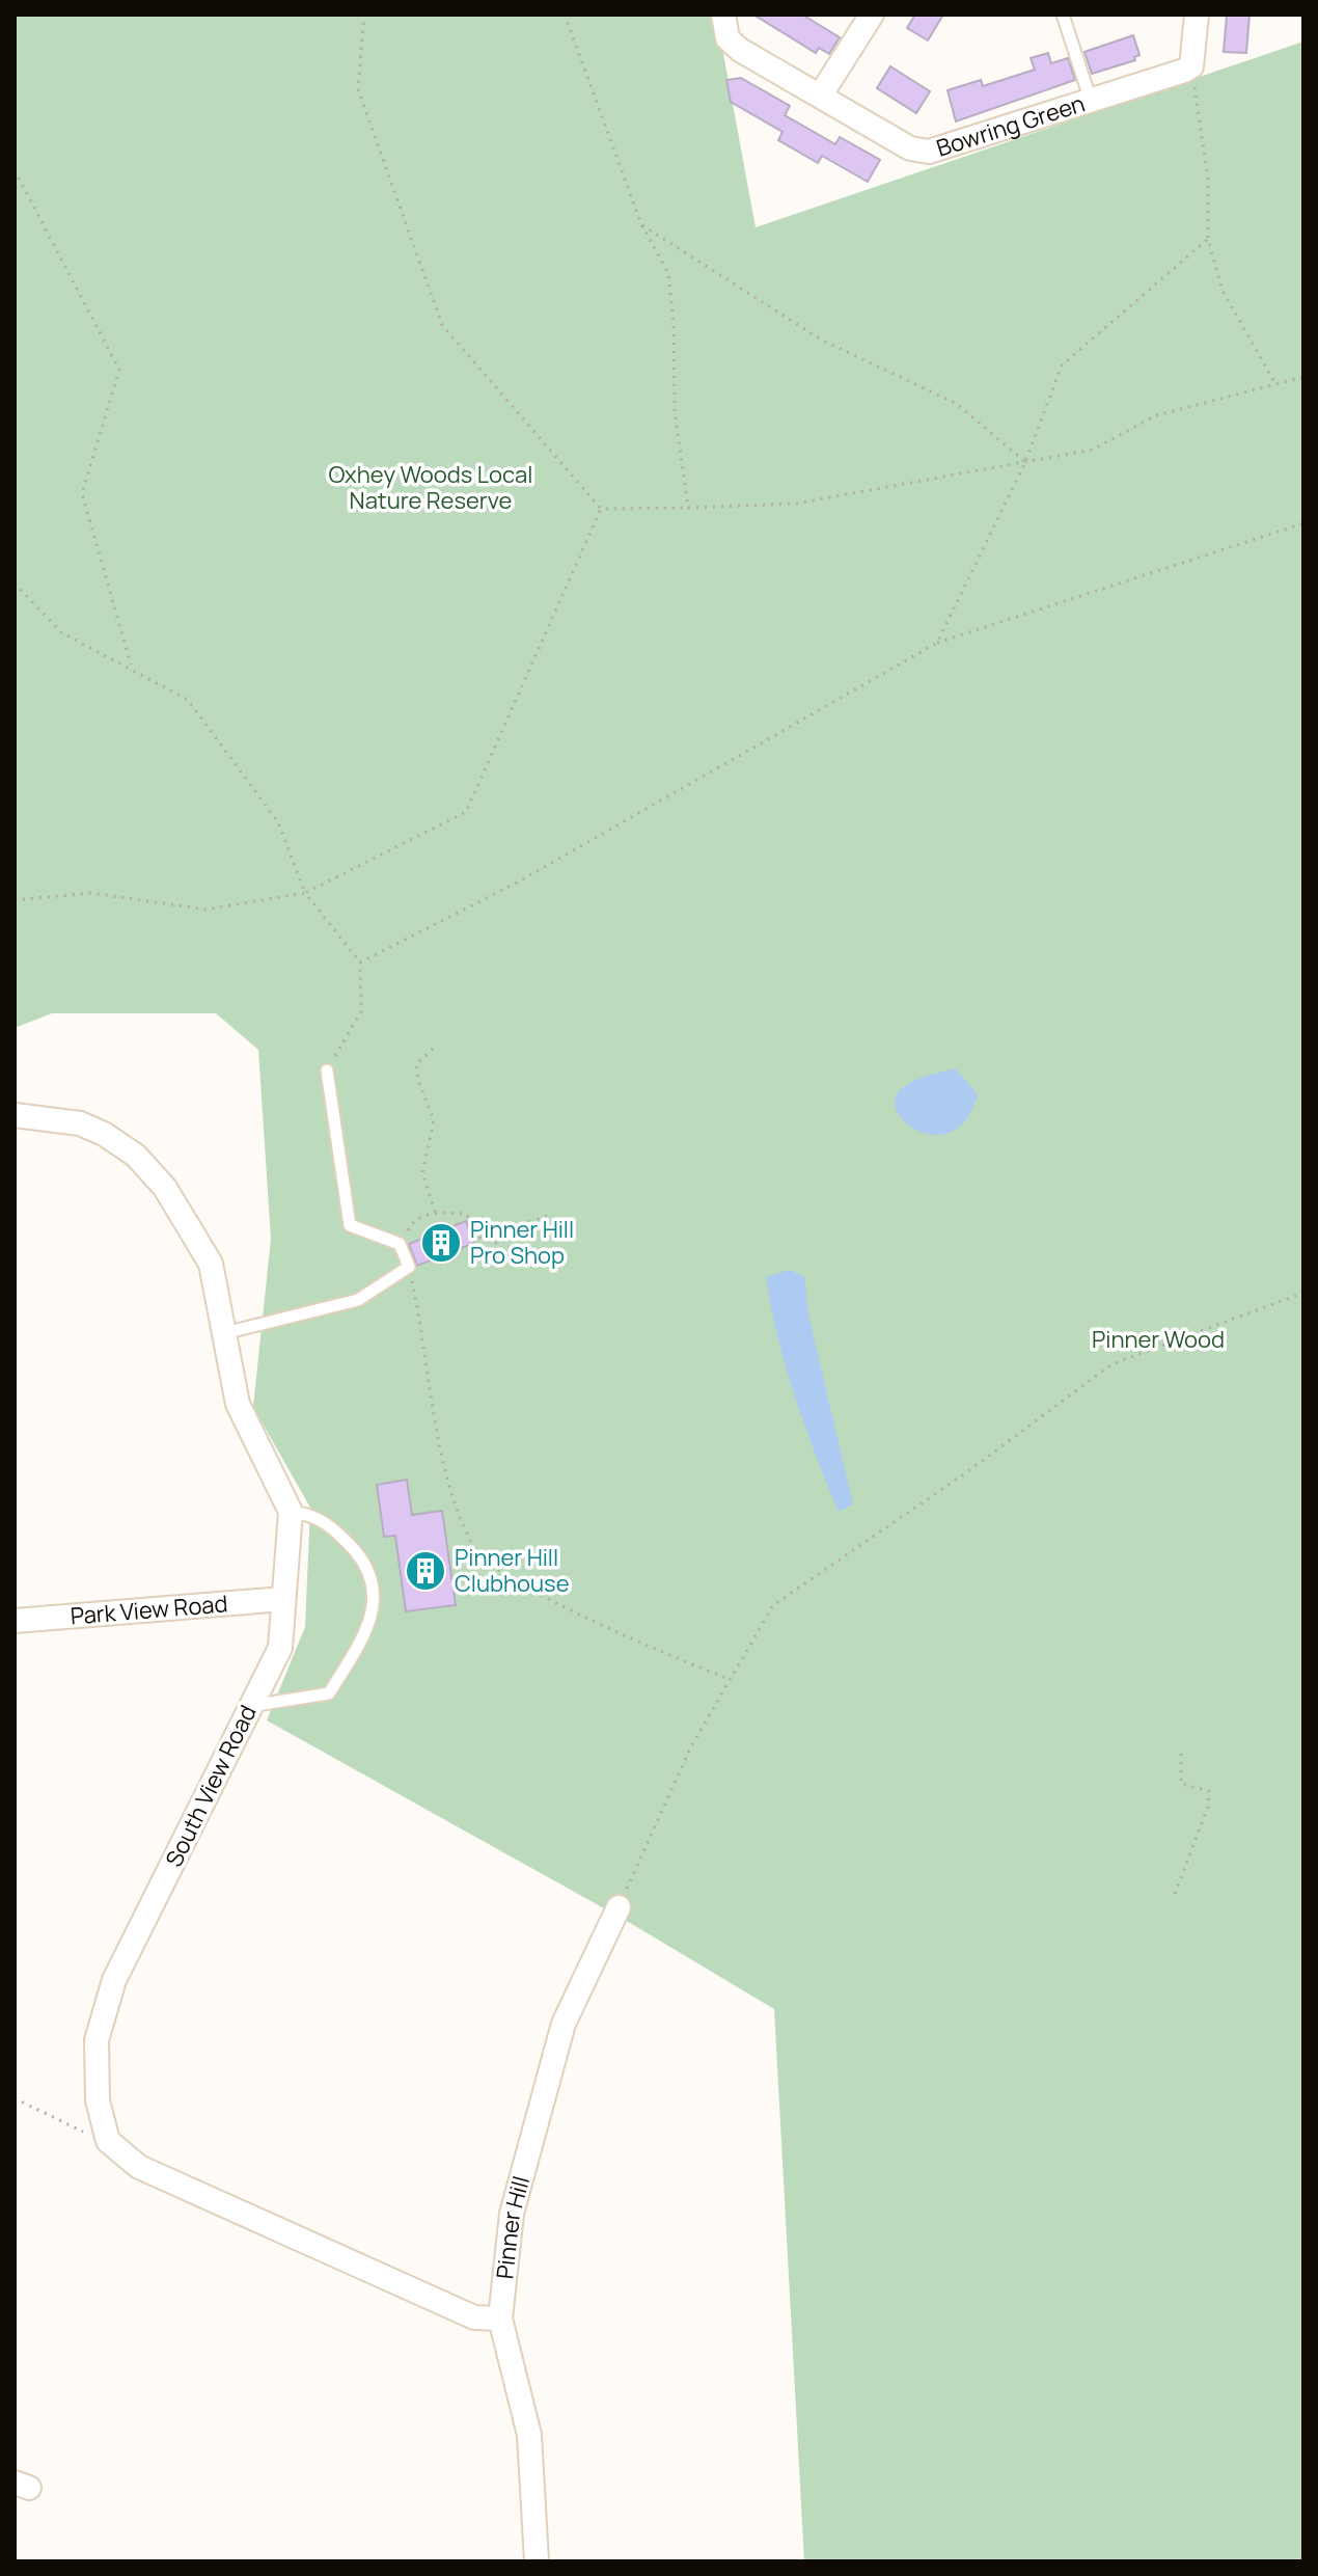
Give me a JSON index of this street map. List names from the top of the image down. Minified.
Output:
{"streets":{"street":["Bowring Green","Park View Road","South View Road","Pinner Hill"]},"crossings":[["Park View Road","South View Road"]],"parks":["Oxhey Woods Local Nature Reserve","Pinner Wood"],"places":{"building":["Pinner Hill Pro Shop","Pinner Hill Clubhouse"]}}
